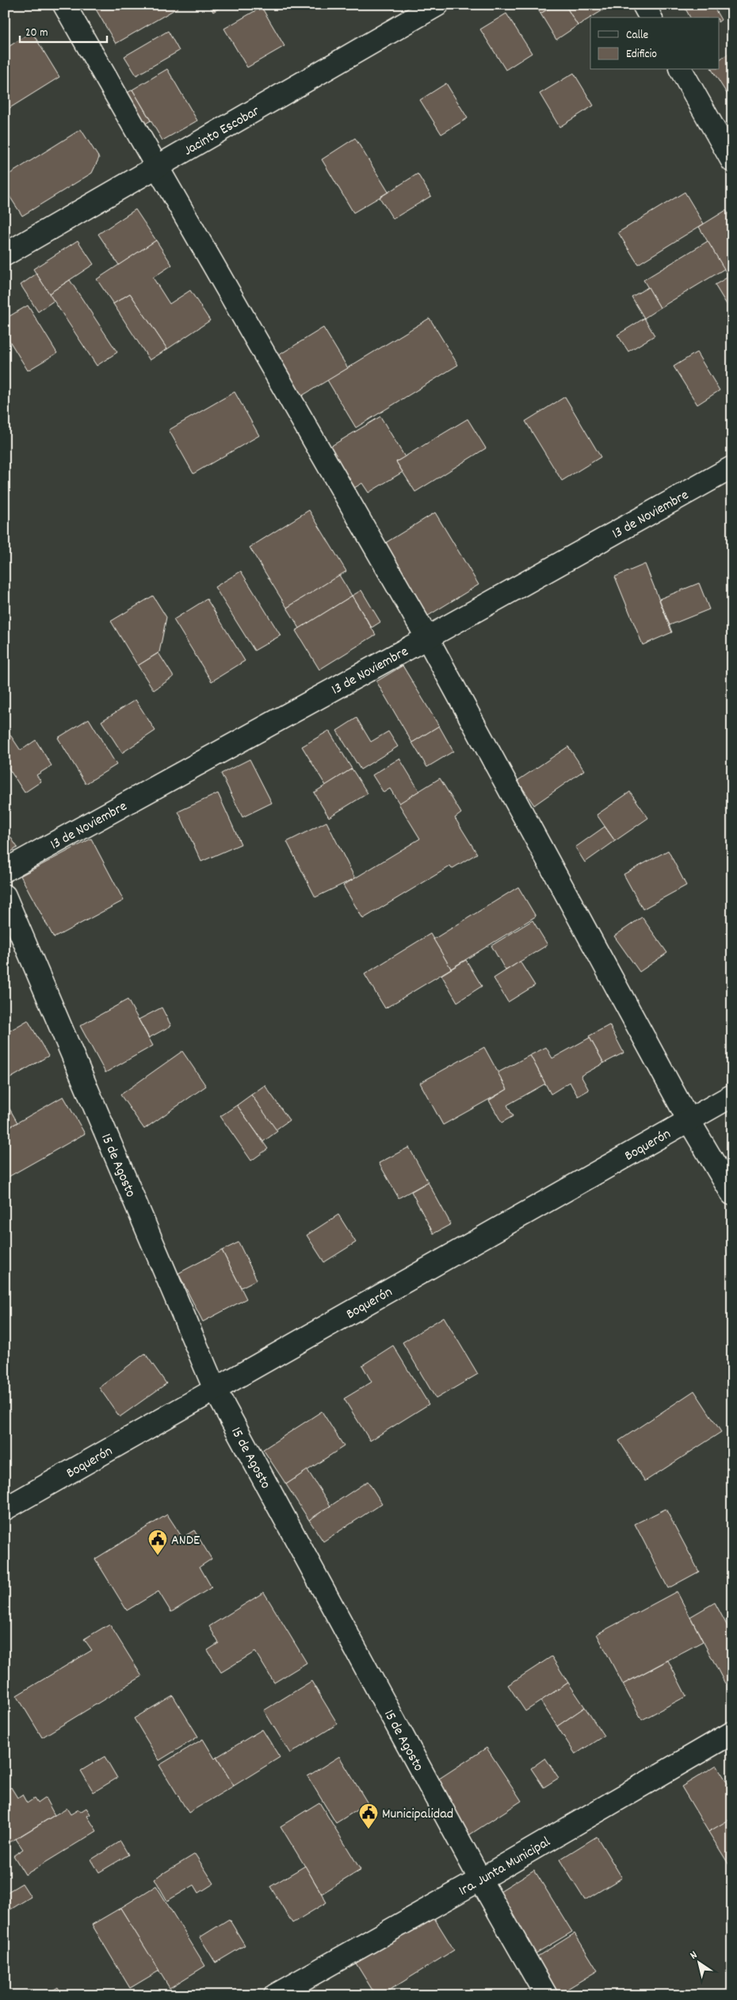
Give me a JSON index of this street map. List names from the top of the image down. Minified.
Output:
{"streets":{"street":["Jacinto Escobar","13 de Noviembre","Boquerón","15 de Agosto","1ra. Junta Municipal"]},"crossings":[["Boquerón","15 de Agosto"],["15 de Agosto","1ra. Junta Municipal"]],"places":{"public building":["ANDE","Municipalidad"]},"legend":["Calle","Edificio"],"scale_bar":"20 m","north":"top left"}
